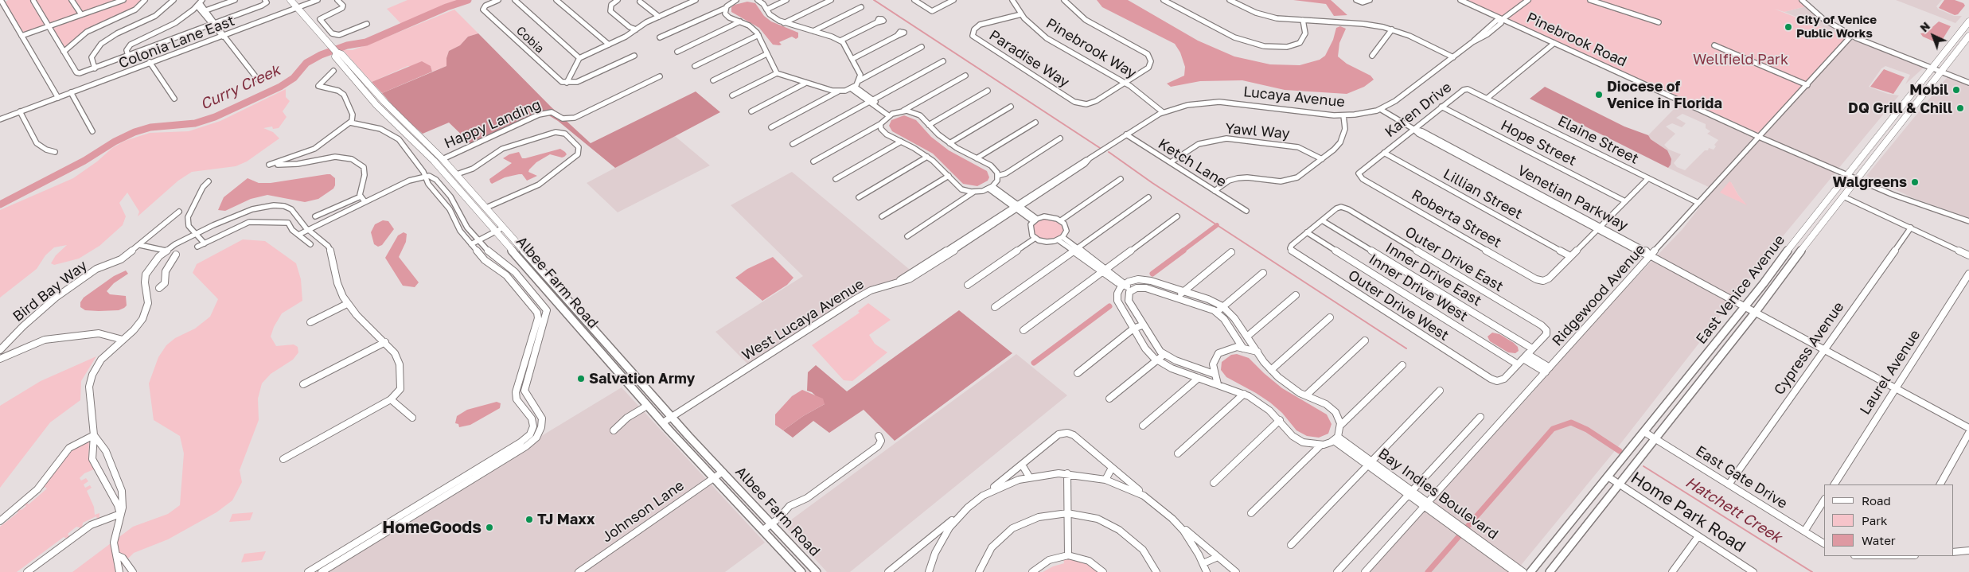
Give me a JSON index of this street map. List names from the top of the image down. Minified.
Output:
{"streets":{"main road":["Albee Farm Road","East Venice Avenue"],"street":["Cobia","Pinebrook Road","Colonia Lane East","Pinebrook Way","Paradise Way","Lucaya Avenue","Karen Drive","Happy Landing","Yawl Way","Elaine Street","Hope Street","Ketch Lane","Lillian Street","Venetian Parkway","Roberta Street","Outer Drive East","Inner Drive East","Inner Drive West","Bird Bay Way","Ridgewood Avenue","Outer Drive West","West Lucaya Avenue","Cypress Avenue","Laurel Avenue","East Gate Drive","Bay Indies Boulevard","Johnson Lane","Home Park Road"]},"crossings":[["Pinebrook Road","Lucaya Avenue"],["Pinebrook Road","East Venice Avenue"],["Pinebrook Road","Ridgewood Avenue"],["Colonia Lane East","Albee Farm Road"],["Pinebrook Way","Paradise Way"],["Pinebrook Way","Lucaya Avenue"],["Lucaya Avenue","Ketch Lane"],["Lucaya Avenue","Venetian Parkway"],["Lucaya Avenue","West Lucaya Avenue"],["Karen Drive","Elaine Street"],["Karen Drive","Hope Street"],["Karen Drive","Lillian Street"],["Karen Drive","Venetian Parkway"],["Karen Drive","Roberta Street"],["Happy Landing","Albee Farm Road"],["Yawl Way","Ketch Lane"],["Elaine Street","Ridgewood Avenue"],["Lillian Street","Roberta Street"],["Venetian Parkway","East Venice Avenue"],["Venetian Parkway","Ridgewood Avenue"],["Venetian Parkway","Cypress Avenue"],["Venetian Parkway","Laurel Avenue"],["Outer Drive East","Inner Drive East"],["Outer Drive East","Outer Drive West"],["Inner Drive East","Outer Drive West"],["Albee Farm Road","West Lucaya Avenue"],["Albee Farm Road","Johnson Lane"],["Inner Drive West","Outer Drive West"],["East Venice Avenue","East Gate Drive"],["East Venice Avenue","Home Park Road"],["Ridgewood Avenue","Bay Indies Boulevard"],["Cypress Avenue","East Gate Drive"]],"water":["Curry Creek","Hatchett Creek"],"parks":["Wellfield Park"],"places":["City of Venice Public Works","Mobil","Diocese of Venice in Florida","DQ Grill & Chill","Walgreens","Salvation Army","TJ Maxx","HomeGoods"],"legend":["Road","Park","Water"],"north":"top left"}
